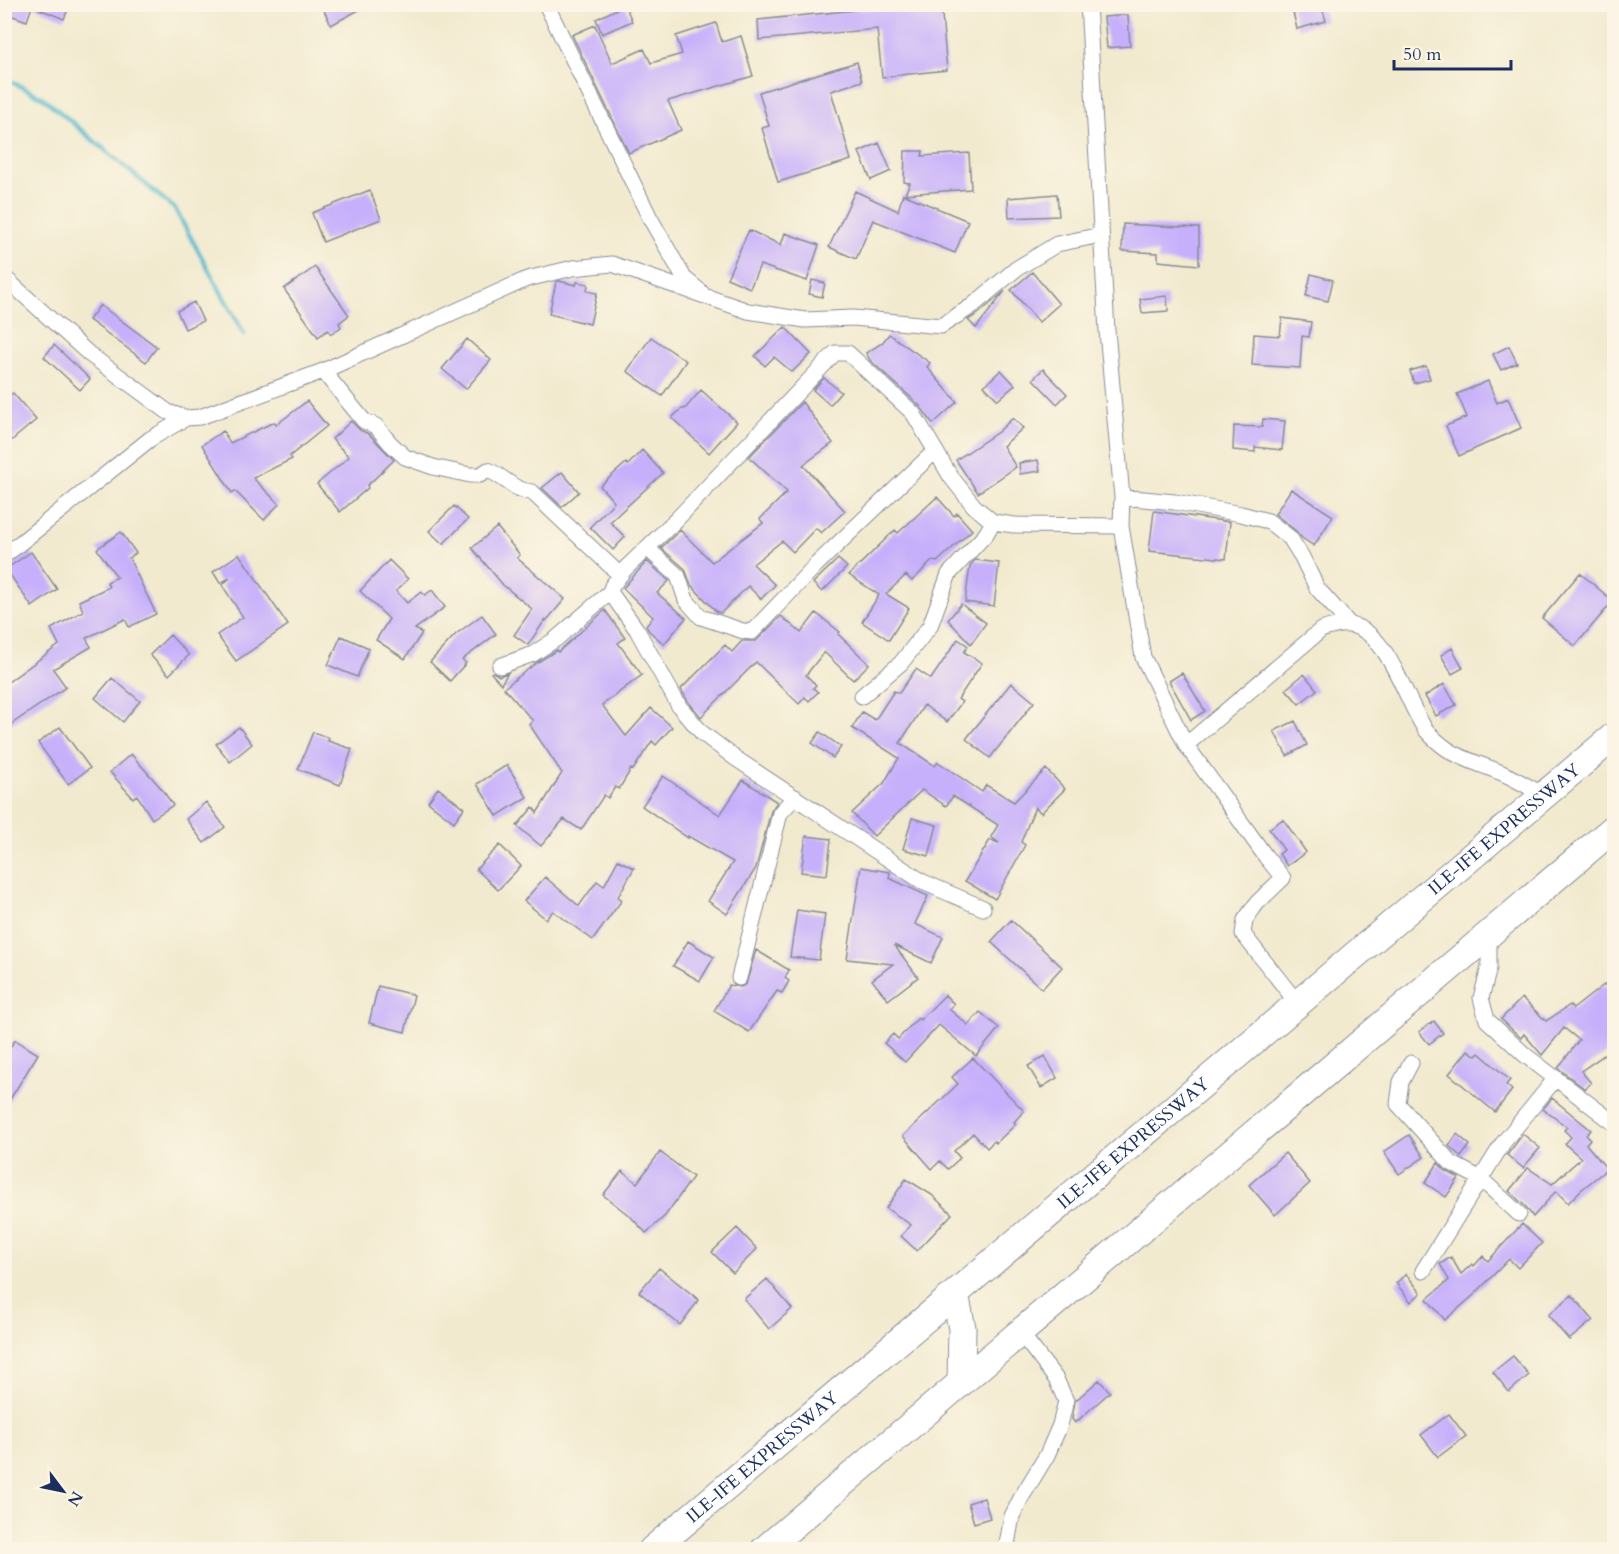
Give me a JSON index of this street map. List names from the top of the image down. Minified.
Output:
{"streets":{"highway":["ILE-IFE EXPRESSWAY"]},"scale_bar":"50 m","north":"bottom right"}
